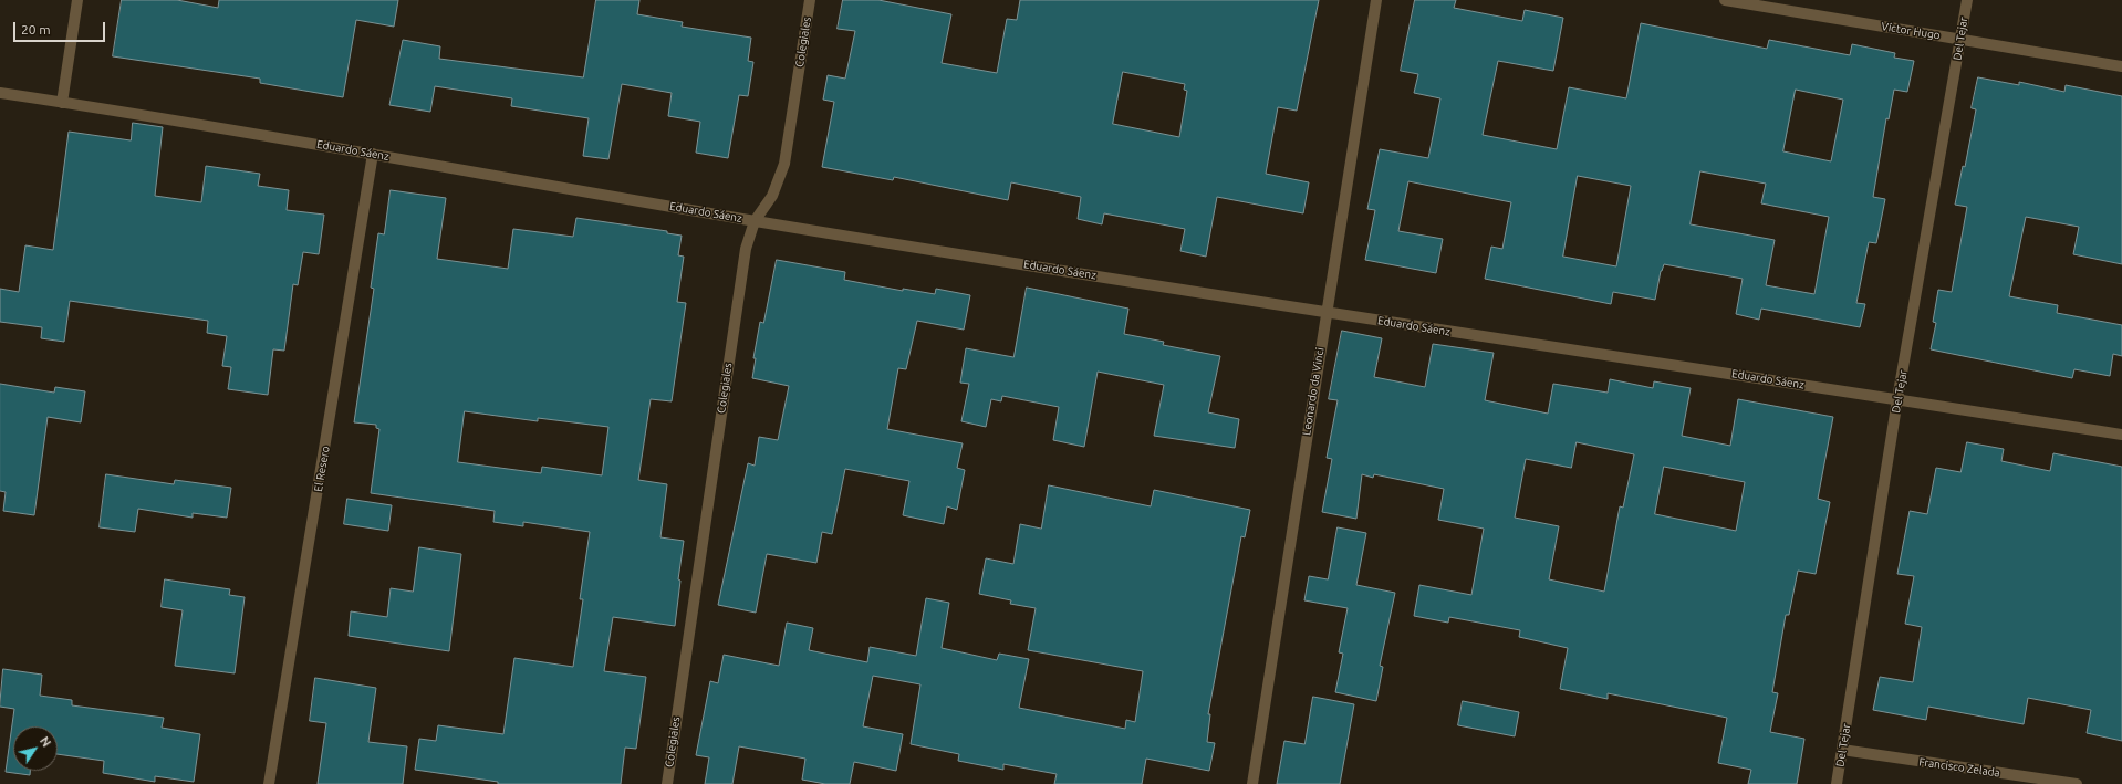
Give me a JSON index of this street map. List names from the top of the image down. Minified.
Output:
{"streets":{"street":["Víctor Hugo","Del Tejar","Colegiales","Eduardo Sáenz","Leonardo da Vinci","El Resero","Francisco Zelada"]},"crossings":[["Víctor Hugo","Del Tejar"],["Del Tejar","Eduardo Sáenz"],["Del Tejar","Francisco Zelada"],["Colegiales","Eduardo Sáenz"],["Eduardo Sáenz","Leonardo da Vinci"],["Eduardo Sáenz","El Resero"]],"scale_bar":"20 m","north":"top right"}
